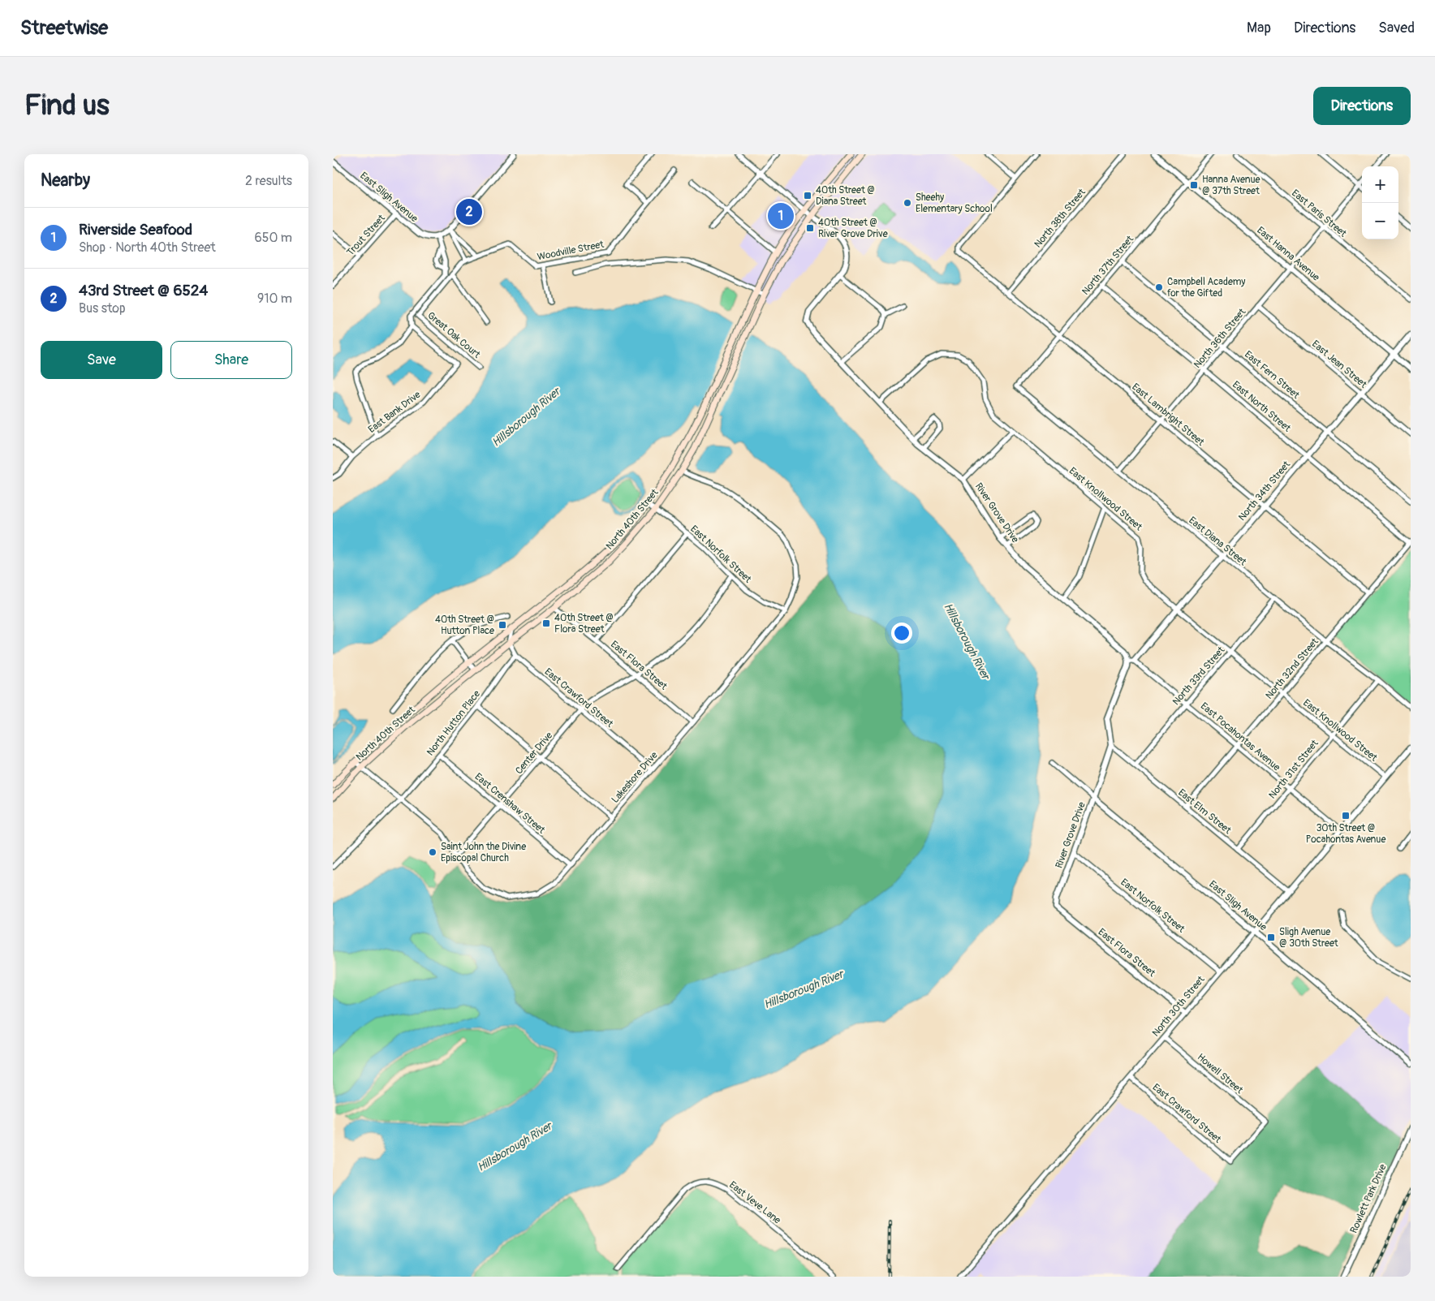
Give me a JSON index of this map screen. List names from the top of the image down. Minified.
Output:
{"streets":{"main road":["North 40th Street"],"street":["East Sligh Avenue","East Paris Street","North 38th Street","Trout Street","Woodville Street","East Hanna Avenue","North 37th Street","Great Oak Court","North 36th Street","East Jean Street","East Fern Street","East North Street","East Bank Drive","East Lambright Street","North 34th Street","East Knollwood Street","River Grove Drive","East Diana Street","East Norfolk Street","East Flora Street","North 32nd Street","North 33rd Street","East Crawford Street","North Hutton Place","East Pocahontas Avenue","Center Drive","North 31st Street","Lakeshore Drive","East Crenshaw Street","East Elm Street","North 30th Street","Howell Street","Rowlett Park Drive","East Veve Lane"]},"crossings":[["East Sligh Avenue","Trout Street"],["East Sligh Avenue","River Grove Drive"],["East Sligh Avenue","North 30th Street"],["East Paris Street","North 36th Street"],["North 38th Street","East Lambright Street"],["Woodville Street","Great Oak Court"],["East Hanna Avenue","North 37th Street"],["East Hanna Avenue","North 36th Street"],["East Hanna Avenue","North 34th Street"],["North 37th Street","East Fern Street"],["North 37th Street","East North Street"],["North 37th Street","East Lambright Street"],["North 37th Street","East Diana Street"],["North 36th Street","East Jean Street"],["North 36th Street","East Fern Street"],["North 36th Street","East North Street"],["North 36th Street","East Lambright Street"],["North 36th Street","East Diana Street"],["East Jean Street","North 34th Street"],["East Fern Street","North 34th Street"],["East North Street","North 34th Street"],["East North Street","North 32nd Street"],["East Lambright Street","North 34th Street"],["East Lambright Street","North 32nd Street"],["North 34th Street","East Knollwood Street"],["North 34th Street","River Grove Drive"],["North 34th Street","East Diana Street"],["North 34th Street","East Pocahontas Avenue"],["East Knollwood Street","River Grove Drive"],["East Knollwood Street","North 32nd Street"],["East Knollwood Street","North 33rd Street"],["East Knollwood Street","North 31st Street"],["East Knollwood Street","North 30th Street"],["River Grove Drive","North 40th Street"],["River Grove Drive","East Norfolk Street"],["River Grove Drive","East Flora Street"],["River Grove Drive","East Pocahontas Avenue"],["River Grove Drive","East Elm Street"],["North 40th Street","East Norfolk Street"],["North 40th Street","East Flora Street"],["North 40th Street","East Crawford Street"],["North 40th Street","Lakeshore Drive"],["East Diana Street","North 32nd Street"],["East Diana Street","North 33rd Street"],["East Diana Street","North 31st Street"],["East Norfolk Street","Center Drive"],["East Norfolk Street","Lakeshore Drive"],["East Norfolk Street","North 30th Street"],["East Flora Street","Center Drive"],["East Flora Street","Lakeshore Drive"],["East Flora Street","North 30th Street"],["North 32nd Street","East Pocahontas Avenue"],["North 32nd Street","East Elm Street"],["North 33rd Street","East Pocahontas Avenue"],["North 33rd Street","East Elm Street"],["East Crawford Street","North Hutton Place"],["East Crawford Street","Center Drive"],["East Crawford Street","Lakeshore Drive"],["East Crawford Street","North 30th Street"],["East Crawford Street","Howell Street"],["North Hutton Place","Lakeshore Drive"],["North Hutton Place","East Crenshaw Street"],["East Pocahontas Avenue","North 31st Street"],["East Pocahontas Avenue","North 30th Street"],["Center Drive","Lakeshore Drive"],["Center Drive","East Crenshaw Street"],["North 31st Street","East Elm Street"],["Lakeshore Drive","East Crenshaw Street"],["East Elm Street","North 30th Street"],["North 30th Street","Howell Street"]],"water":["Hillsborough River"],"places":{"transit":["Hanna Avenue @ 37th Street","40th Street @ Diana Street","40th Street @ River Grove Drive","40th Street @ Flora Street","40th Street @ Hutton Place","30th Street @ Pocahontas Avenue","Sligh Avenue @ 30th Street"],"other":["Sheehy Elementary School","Campbell Academy for the Gifted","Saint John the Divine Episcopal Church"]},"page":{"header":"Streetwise","nav":["Map","Directions","Saved"],"buttons":["Directions",["Save","Share"]],"title":"Find us","heading":["Nearby","2 results"],"map_buttons":["+","−"],"pins":["2","1"],"list":[{"mark":"1","name":"Riverside Seafood","note":"Shop · North 40th Street","value":"650 m"},{"mark":"2","name":"43rd Street @ 6524","note":"Bus stop","value":"910 m"}]}}
